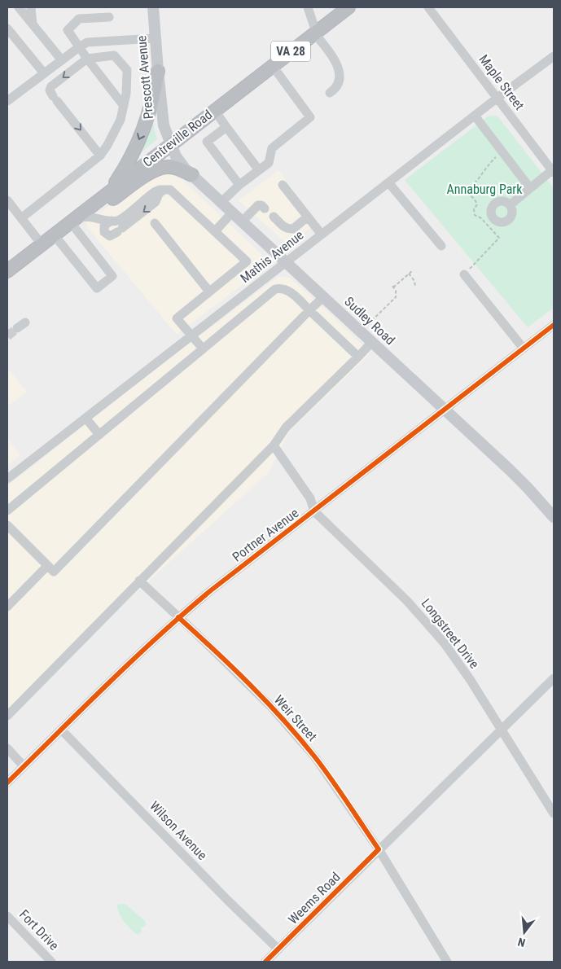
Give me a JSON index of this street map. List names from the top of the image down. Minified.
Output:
{"streets":{"highway":["VA 28","Centreville Road"],"main road":["Prescott Avenue","Sudley Road"],"street":["Maple Street","Mathis Avenue","Portner Avenue","Longstreet Drive","Weir Street","Wilson Avenue","Weems Road","Fort Drive"]},"crossings":[["Prescott Avenue","Centreville Road"],["Prescott Avenue","Sudley Road"],["Maple Street","Mathis Avenue"],["Centreville Road","Sudley Road"],["Mathis Avenue","Sudley Road"],["Sudley Road","Portner Avenue"],["Portner Avenue","Longstreet Drive"],["Portner Avenue","Weir Street"],["Portner Avenue","Wilson Avenue"],["Longstreet Drive","Weems Road"],["Weir Street","Weems Road"],["Wilson Avenue","Weems Road"]],"parks":["Annaburg Park"],"north":"bottom"}
